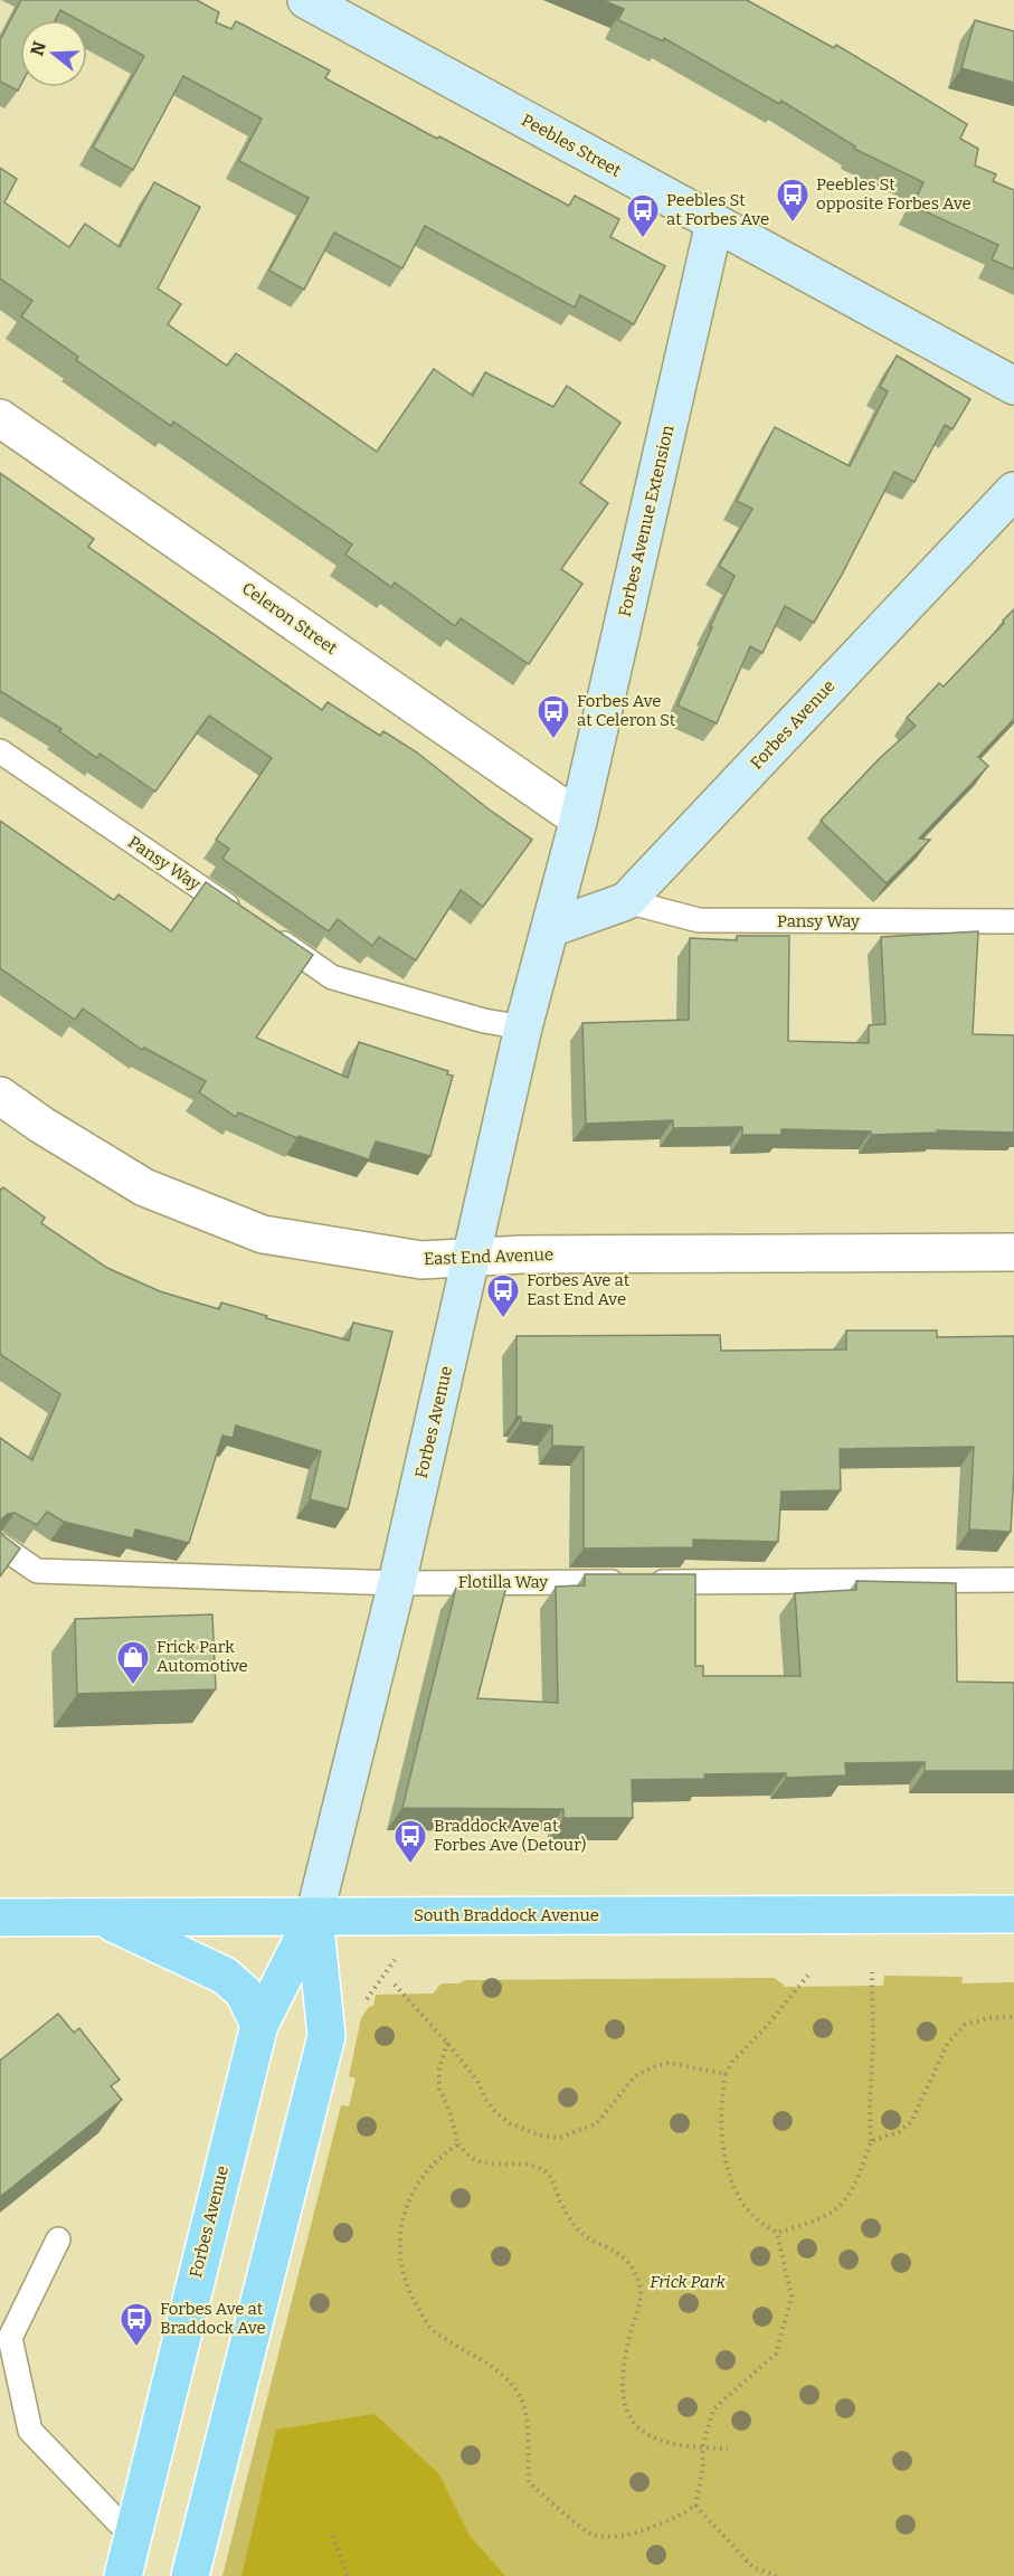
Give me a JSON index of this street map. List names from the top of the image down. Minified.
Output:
{"streets":{"main road":["Forbes Avenue","South Braddock Avenue"],"street":["Peebles Street","Forbes Avenue Extension","Celeron Street","East End Avenue"],"lane":["Pansy Way","Flotilla Way"]},"crossings":[["Peebles Street","Forbes Avenue Extension"],["Forbes Avenue Extension","Celeron Street"],["Forbes Avenue Extension","Forbes Avenue"],["Celeron Street","Forbes Avenue"],["Forbes Avenue","Pansy Way"],["Forbes Avenue","East End Avenue"],["Forbes Avenue","Flotilla Way"],["Forbes Avenue","South Braddock Avenue"]],"parks":["Frick Park"],"places":{"bus stop":["Peebles St opposite Forbes Ave","Peebles St at Forbes Ave","Forbes Ave at Celeron St","Forbes Ave at East End Ave","Braddock Ave at Forbes Ave (Detour)","Forbes Ave at Braddock Ave"],"shop":["Frick Park Automotive"]},"north":"left"}
